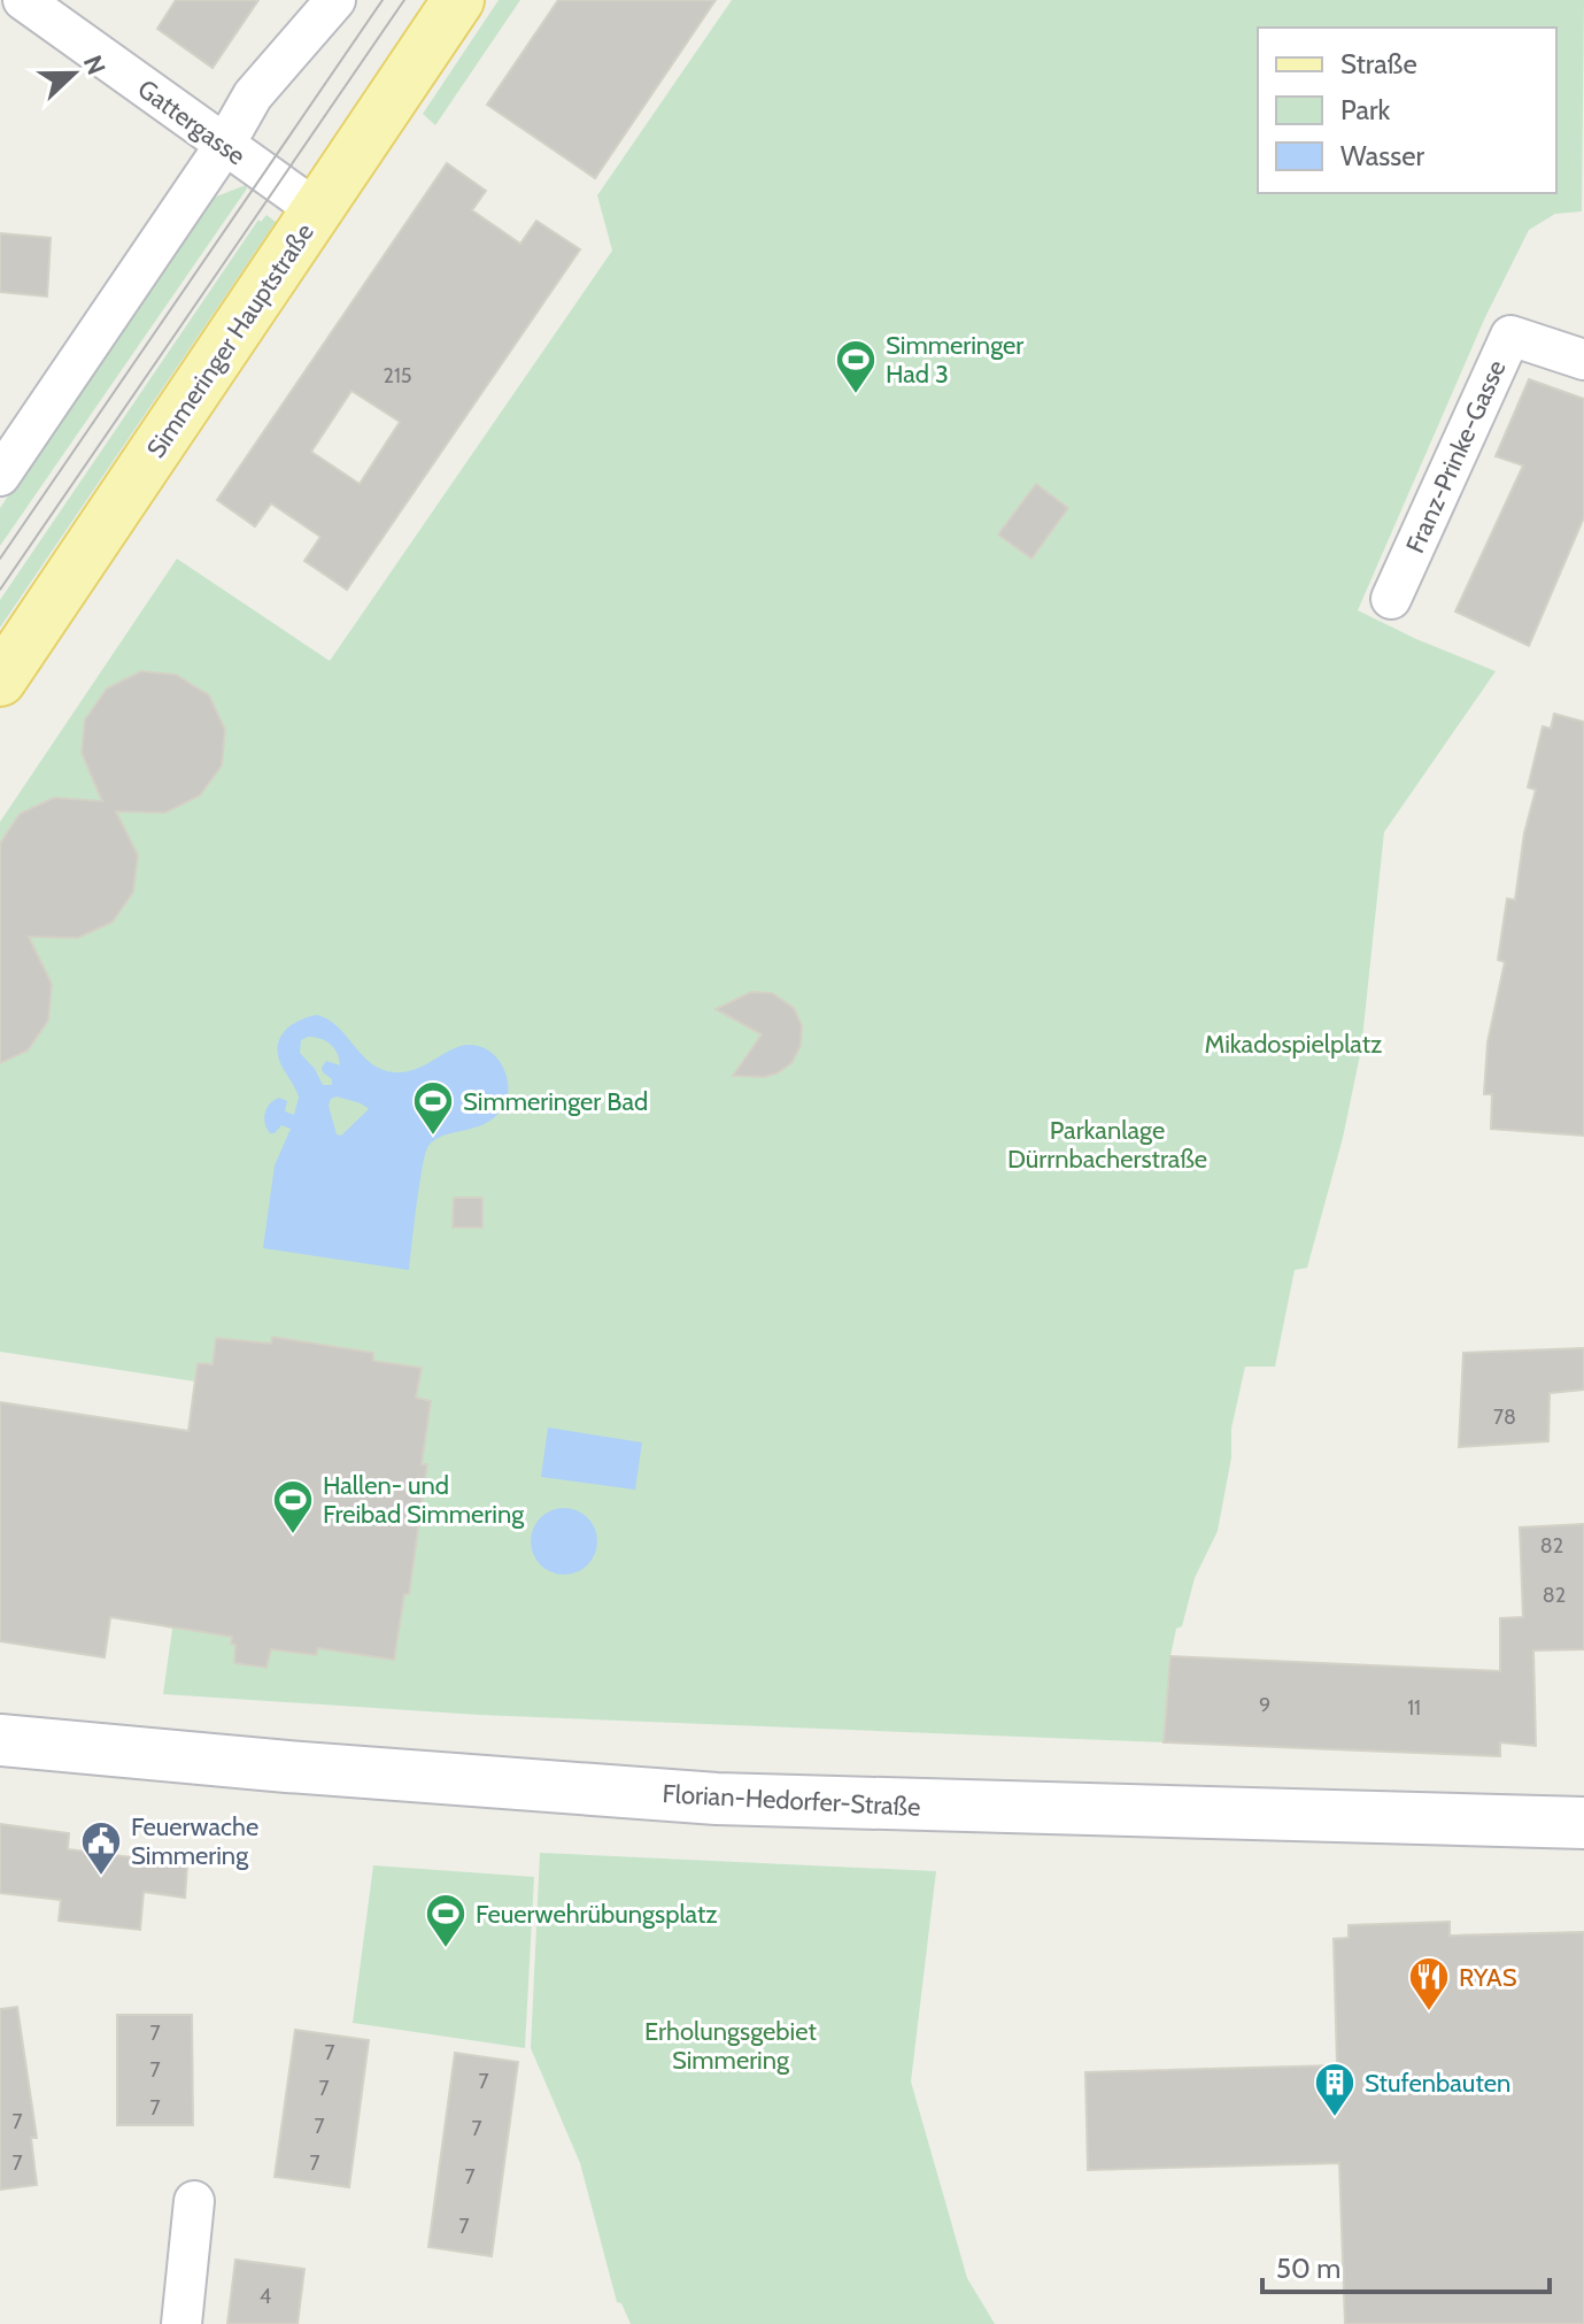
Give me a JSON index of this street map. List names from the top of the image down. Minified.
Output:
{"streets":{"main road":["Simmeringer Hauptstraße","Florian-Hedorfer-Straße"],"street":["Gattergasse","Franz-Prinke-Gasse"]},"crossings":[["Gattergasse","Simmeringer Hauptstraße"]],"parks":["Mikadospielplatz","Parkanlage Dürrnbacherstraße","Erholungsgebiet Simmering"],"places":{"sports":["Simmeringer Had 3","Simmeringer Bad","Hallen- und Freibad Simmering","Feuerwehrübungsplatz"],"public building":["Feuerwache Simmering"],"restaurant":["RYAS"],"building":["Stufenbauten"]},"house_numbers":["215","78","82","82","9","11","7","7","7","7","7","7","7","7","7","7","7","7","7","4"],"legend":["Straße","Park","Wasser"],"scale_bar":"50 m","north":"right"}
